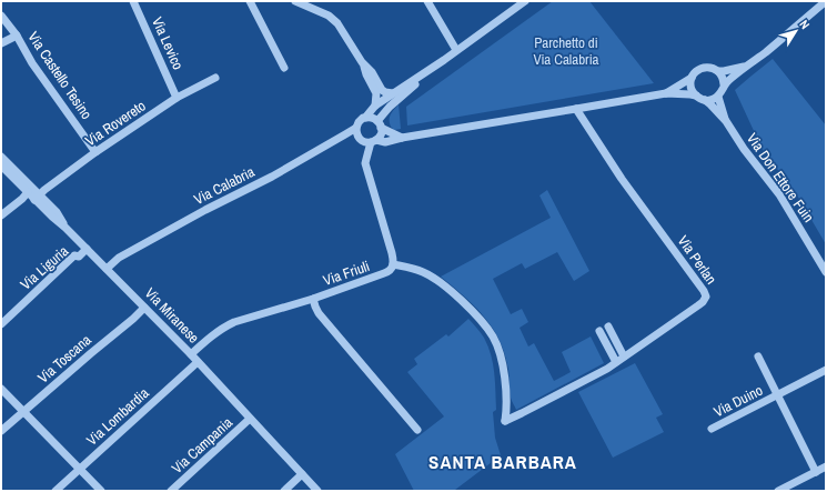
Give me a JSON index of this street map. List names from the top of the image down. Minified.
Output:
{"streets":{"street":["Via Levico","Via Castello Tesino","Via Rovereto","Via Don Ettore Fuin","Via Calabria","Via Perlan","Via Liguria","Via Friuli","Via Miranese","Via Toscana","Via Duino","Via Lombardia","Via Campania"]},"crossings":[["Via Levico","Via Rovereto"],["Via Castello Tesino","Via Rovereto"],["Via Rovereto","Via Miranese"],["Via Calabria","Via Miranese"],["Via Perlan","Via Friuli"],["Via Liguria","Via Miranese"],["Via Friuli","Via Miranese"],["Via Miranese","Via Toscana"],["Via Miranese","Via Lombardia"],["Via Miranese","Via Campania"]],"districts":["SANTA BARBARA"],"parks":["Parchetto di Via Calabria"],"north":"top right"}
